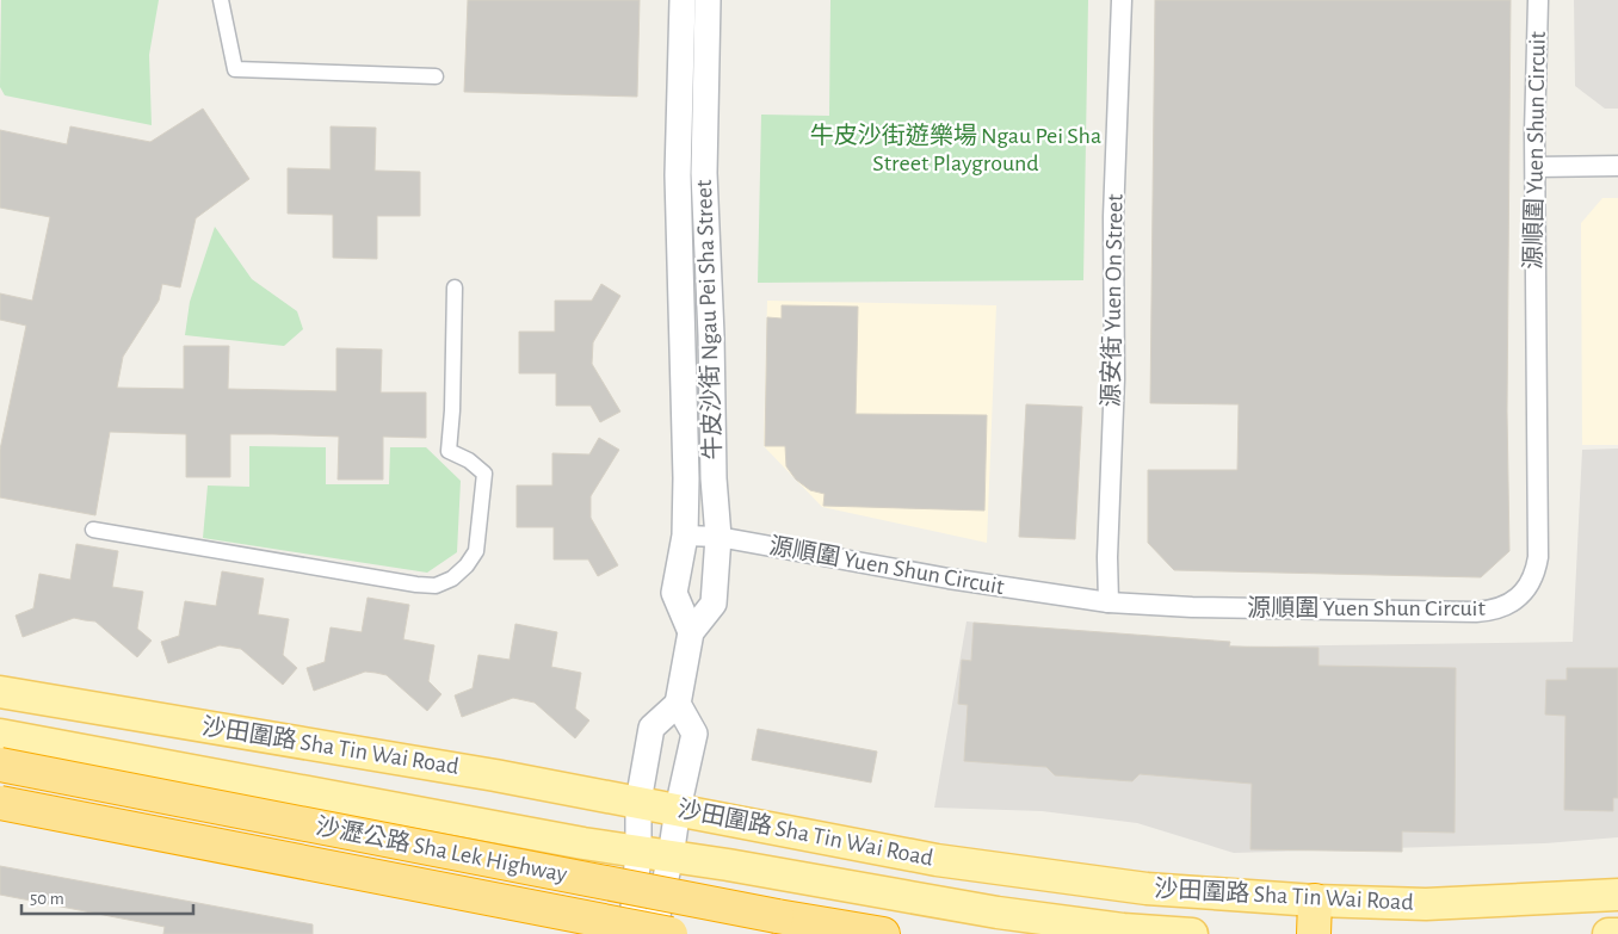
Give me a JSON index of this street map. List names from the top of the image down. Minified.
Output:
{"streets":{"highway":["沙瀝公路 Sha Lek Highway"],"main road":["沙田圍路 Sha Tin Wai Road"],"street":["源順圍 Yuen Shun Circuit","源安街 Yuen On Street","牛皮沙街 Ngau Pei Sha Street"]},"crossings":[["源順圍 Yuen Shun Circuit","源安街 Yuen On Street"],["源順圍 Yuen Shun Circuit","牛皮沙街 Ngau Pei Sha Street"]],"parks":["牛皮沙街遊樂場 Ngau Pei Sha Street Playground"],"scale_bar":"50 m"}
